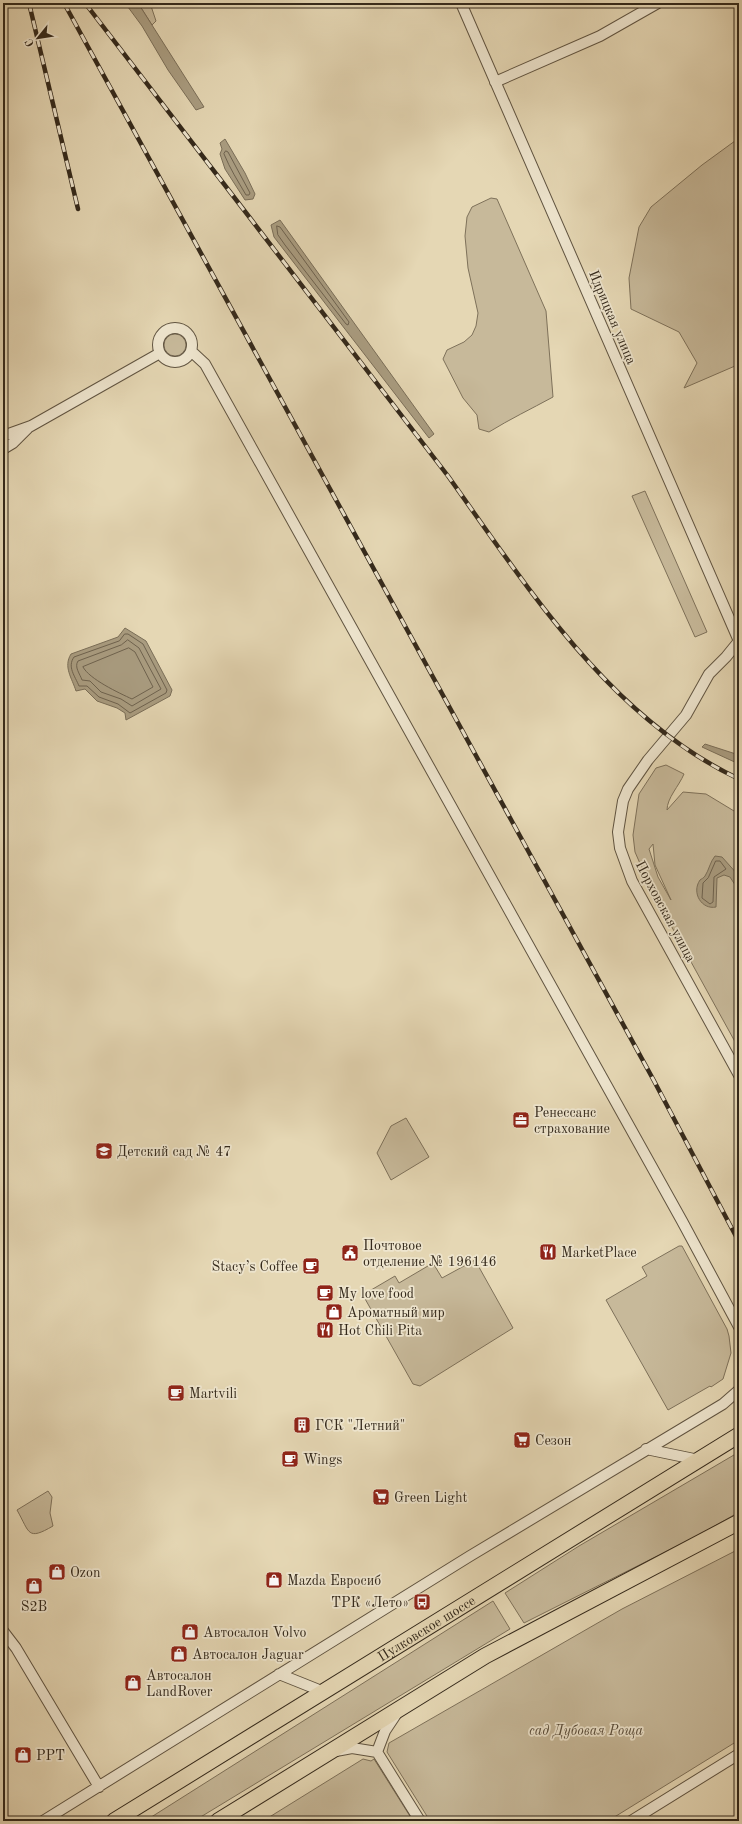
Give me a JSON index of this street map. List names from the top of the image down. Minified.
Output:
{"streets":{"main road":["Пулковское шоссе"],"street":["Идрицкая улица","Порховская улица"]},"crossings":[["Идрицкая улица","Порховская улица"]],"parks":["сад Дубовая Роща"],"places":{"office":["Ренессанс страхование"],"school or university":["Детский сад № 47"],"restaurant":["MarketPlace","Hot Chili Pita"],"public building":["Почтовое отделение № 196146"],"cafe":["Stacy’s Coffee","My love food","Martvili","Wings"],"shop":["Ароматный мир","Ozon","Mazda Евросиб","S2B","Автосалон Volvo","Автосалон Jaguar","Автосалон LandRover","РРТ"],"building":["ГСК \"Летний\""],"supermarket":["Сезон","Green Light"],"bus stop":["ТРК «Лето»"]},"north":"bottom left"}
